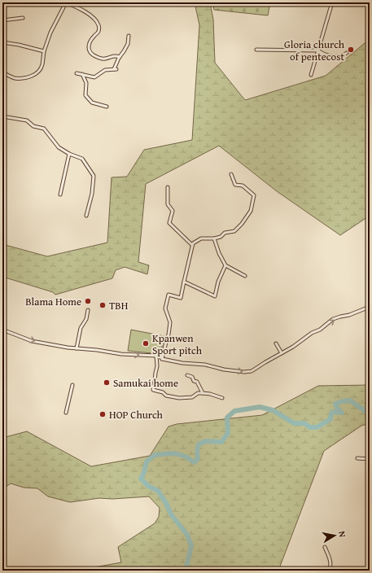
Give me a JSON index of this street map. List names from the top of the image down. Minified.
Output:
{"places":["Gloria church of pentecost","Blama Home","TBH","Kpanwen Sport pitch","Samukai home","HOP Church"],"north":"right"}
